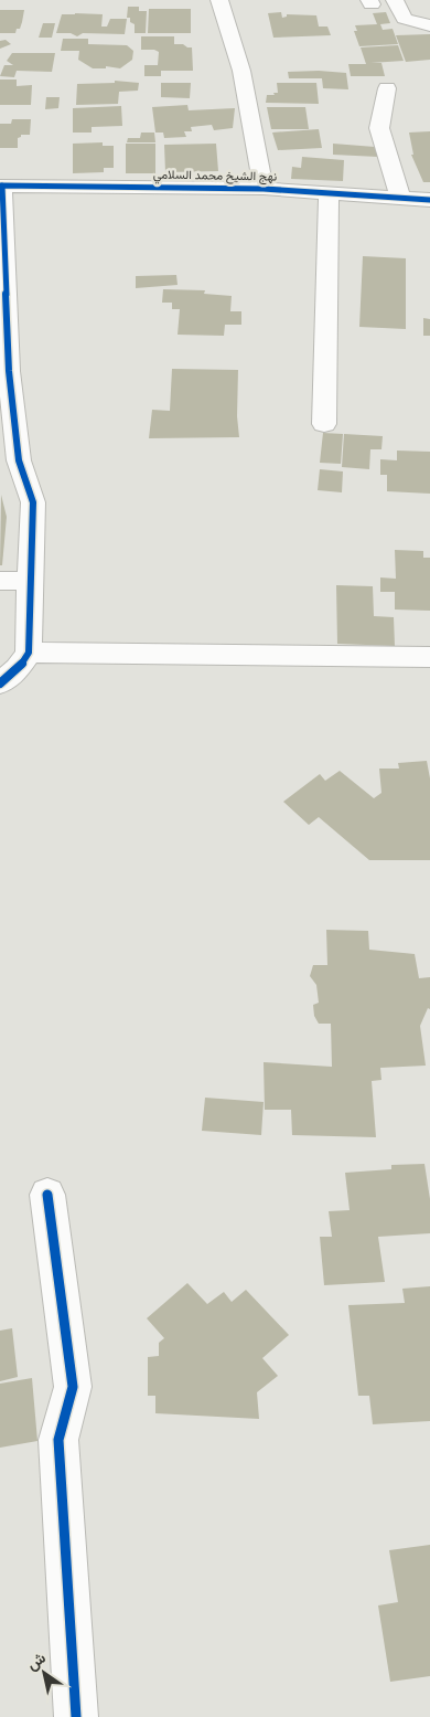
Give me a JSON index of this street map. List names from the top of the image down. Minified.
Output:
{"streets":{"street":["نهج الشيخ محمد السلامي"]},"north":"top left"}
